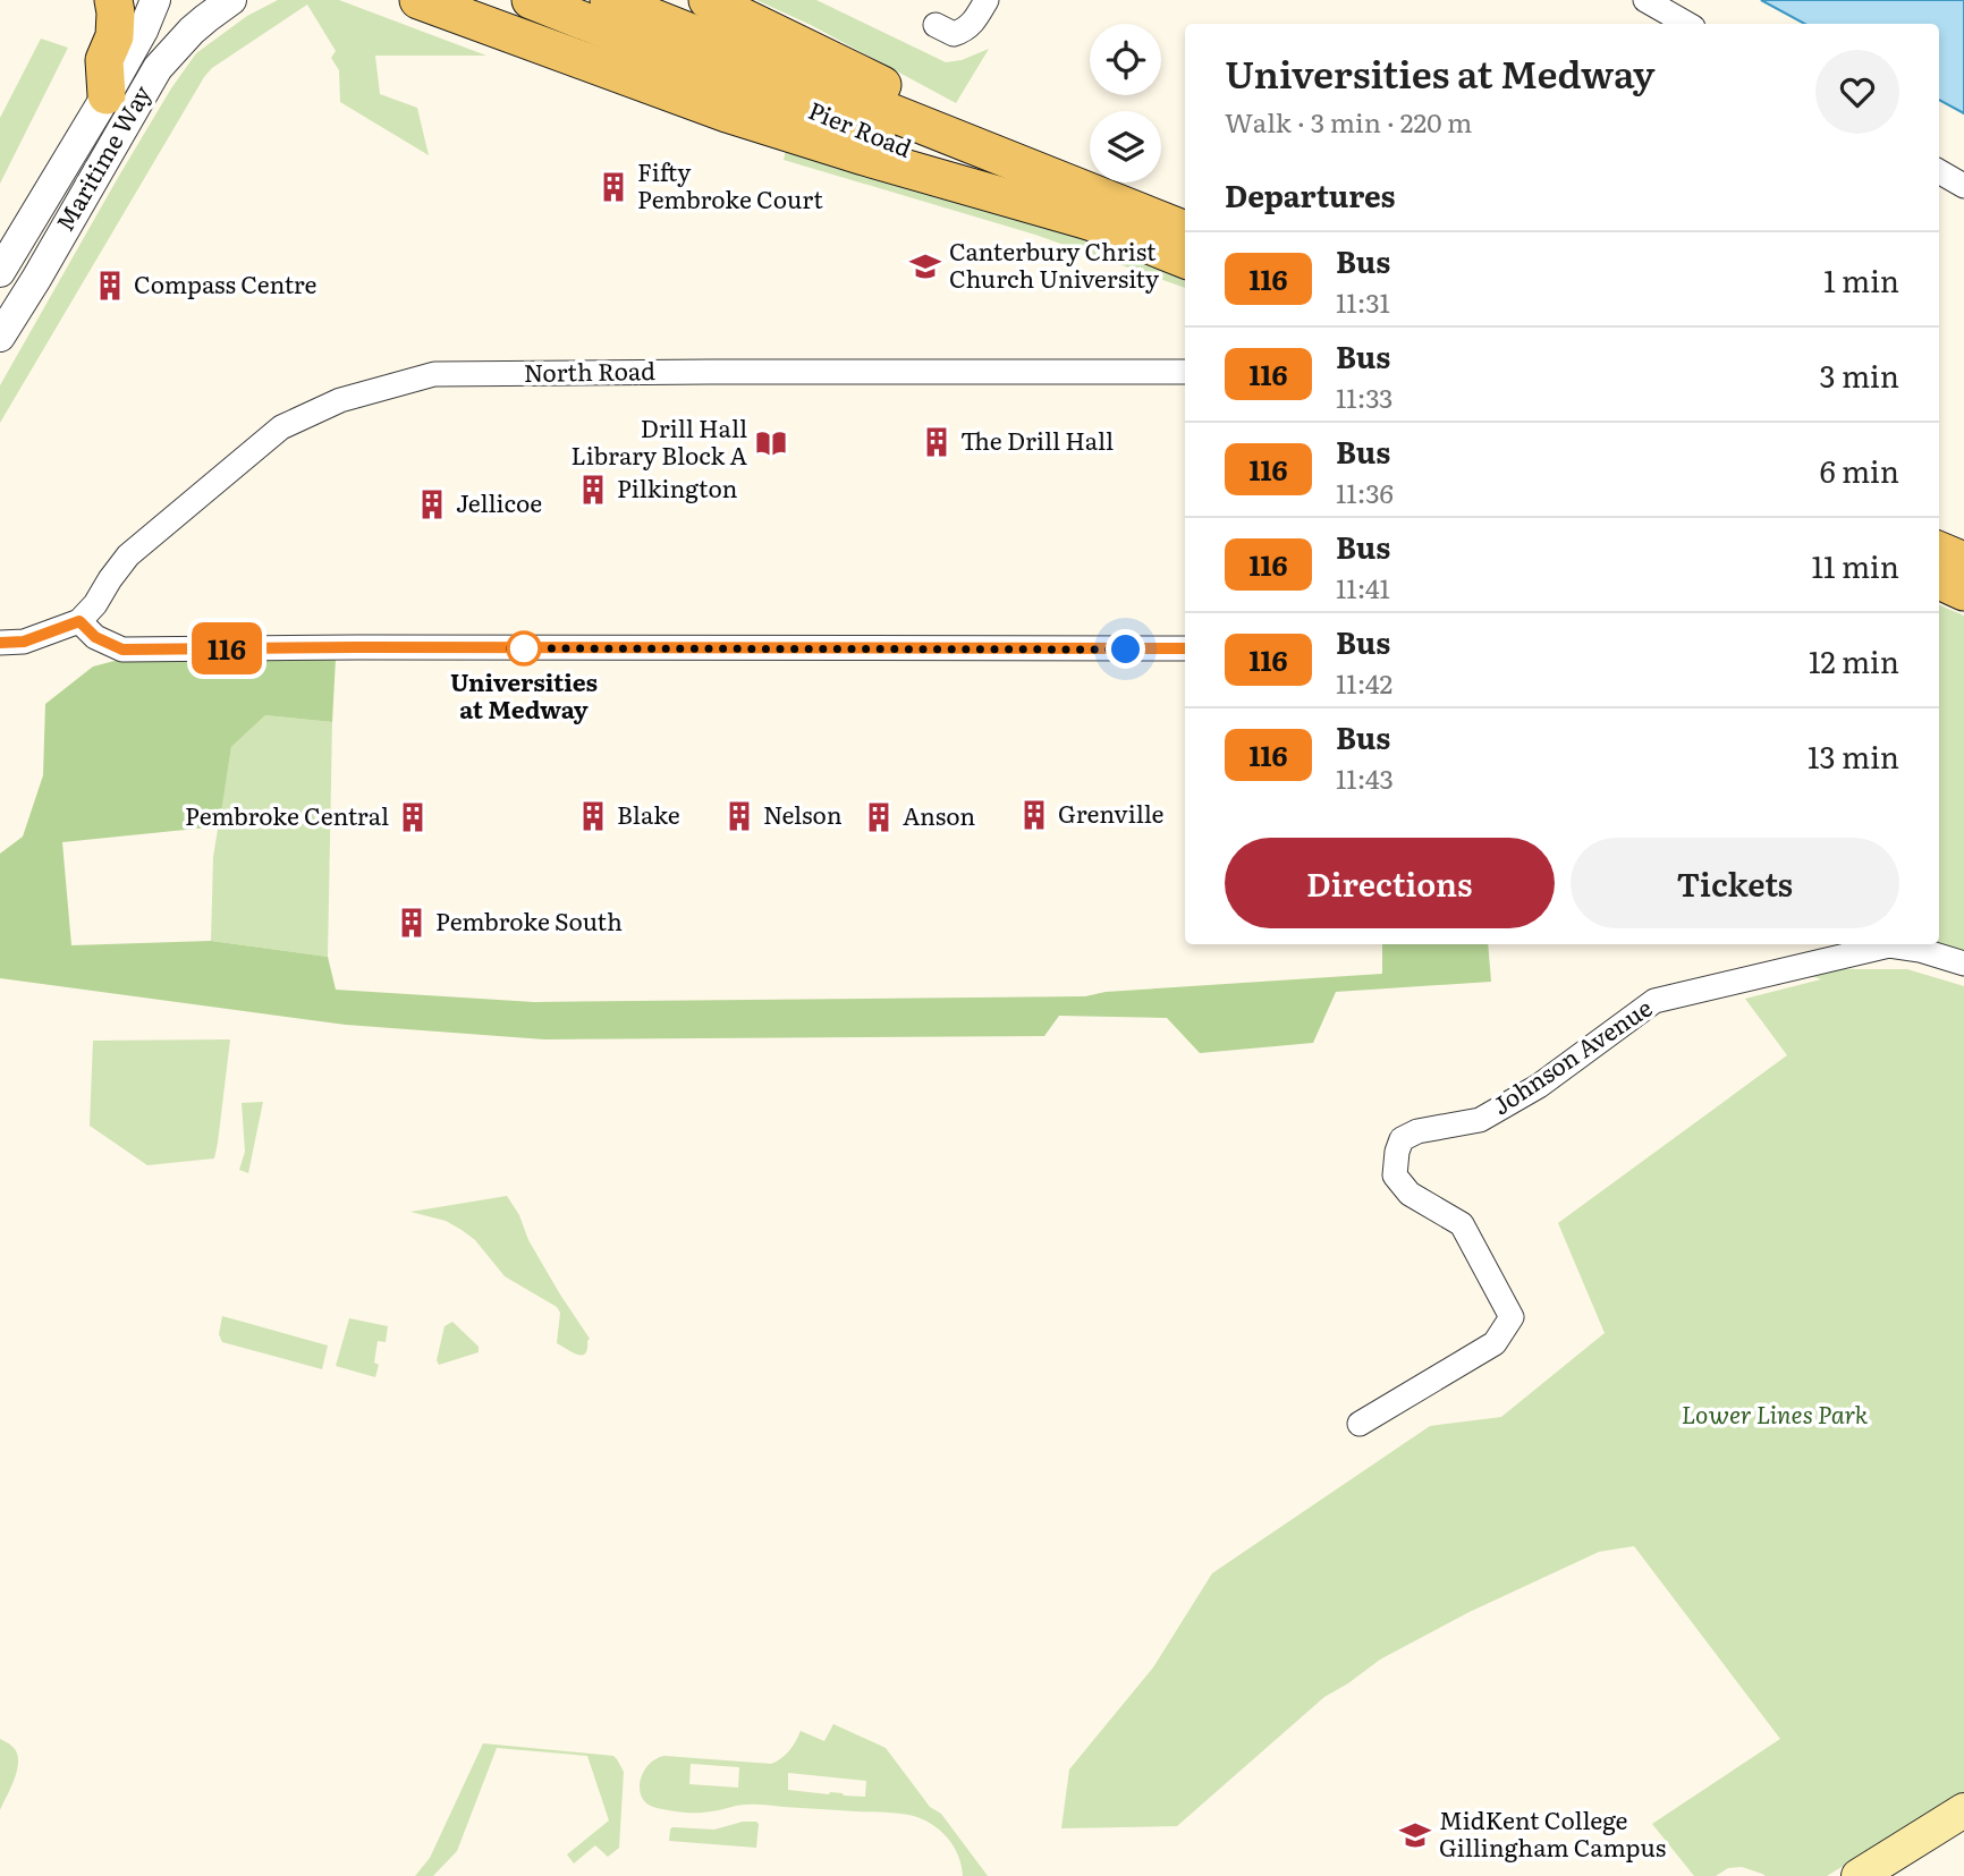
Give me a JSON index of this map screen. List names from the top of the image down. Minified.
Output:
{"streets":{"main road":["Pier Road"],"street":["Maritime Way","North Road","Johnson Avenue"]},"parks":["Lower Lines Park"],"places":{"building":["Fifty Pembroke Court","Compass Centre","The Drill Hall","Pilkington","Jellicoe","Grenville","Blake","Nelson","Pembroke Central","Anson","Pembroke South"],"school or university":["Canterbury Christ Church University","MidKent College Gillingham Campus"],"library":["Drill Hall Library Block A"],"other":["Universities at Medway"]},"lines":["bus line 116"],"page":{"on_map":"116","heading":[["Universities at Medway","Walk · 3 min · 220 m"],"Departures"],"list":[{"mark":"116","name":"Bus","note":"11:31","value":"1 min"},{"mark":"116","name":"Bus","note":"11:33","value":"3 min"},{"mark":"116","name":"Bus","note":"11:36","value":"6 min"},{"mark":"116","name":"Bus","note":"11:41","value":"11 min"},{"mark":"116","name":"Bus","note":"11:42","value":"12 min"},{"mark":"116","name":"Bus","note":"11:43","value":"13 min"}],"buttons":["Directions","Tickets"]}}
